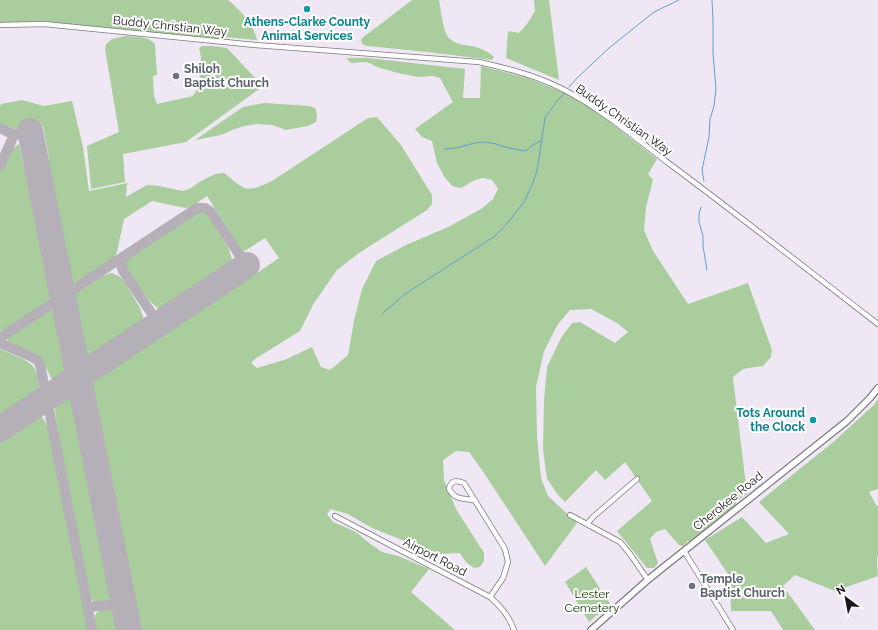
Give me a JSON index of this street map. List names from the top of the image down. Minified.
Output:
{"streets":{"main road":["Cherokee Road"],"street":["Buddy Christian Way","Airport Road"]},"parks":["Lester Cemetery"],"places":["Athens-Clarke County Animal Services","Shiloh Baptist Church","Tots Around the Clock","Temple Baptist Church"],"north":"top left"}
